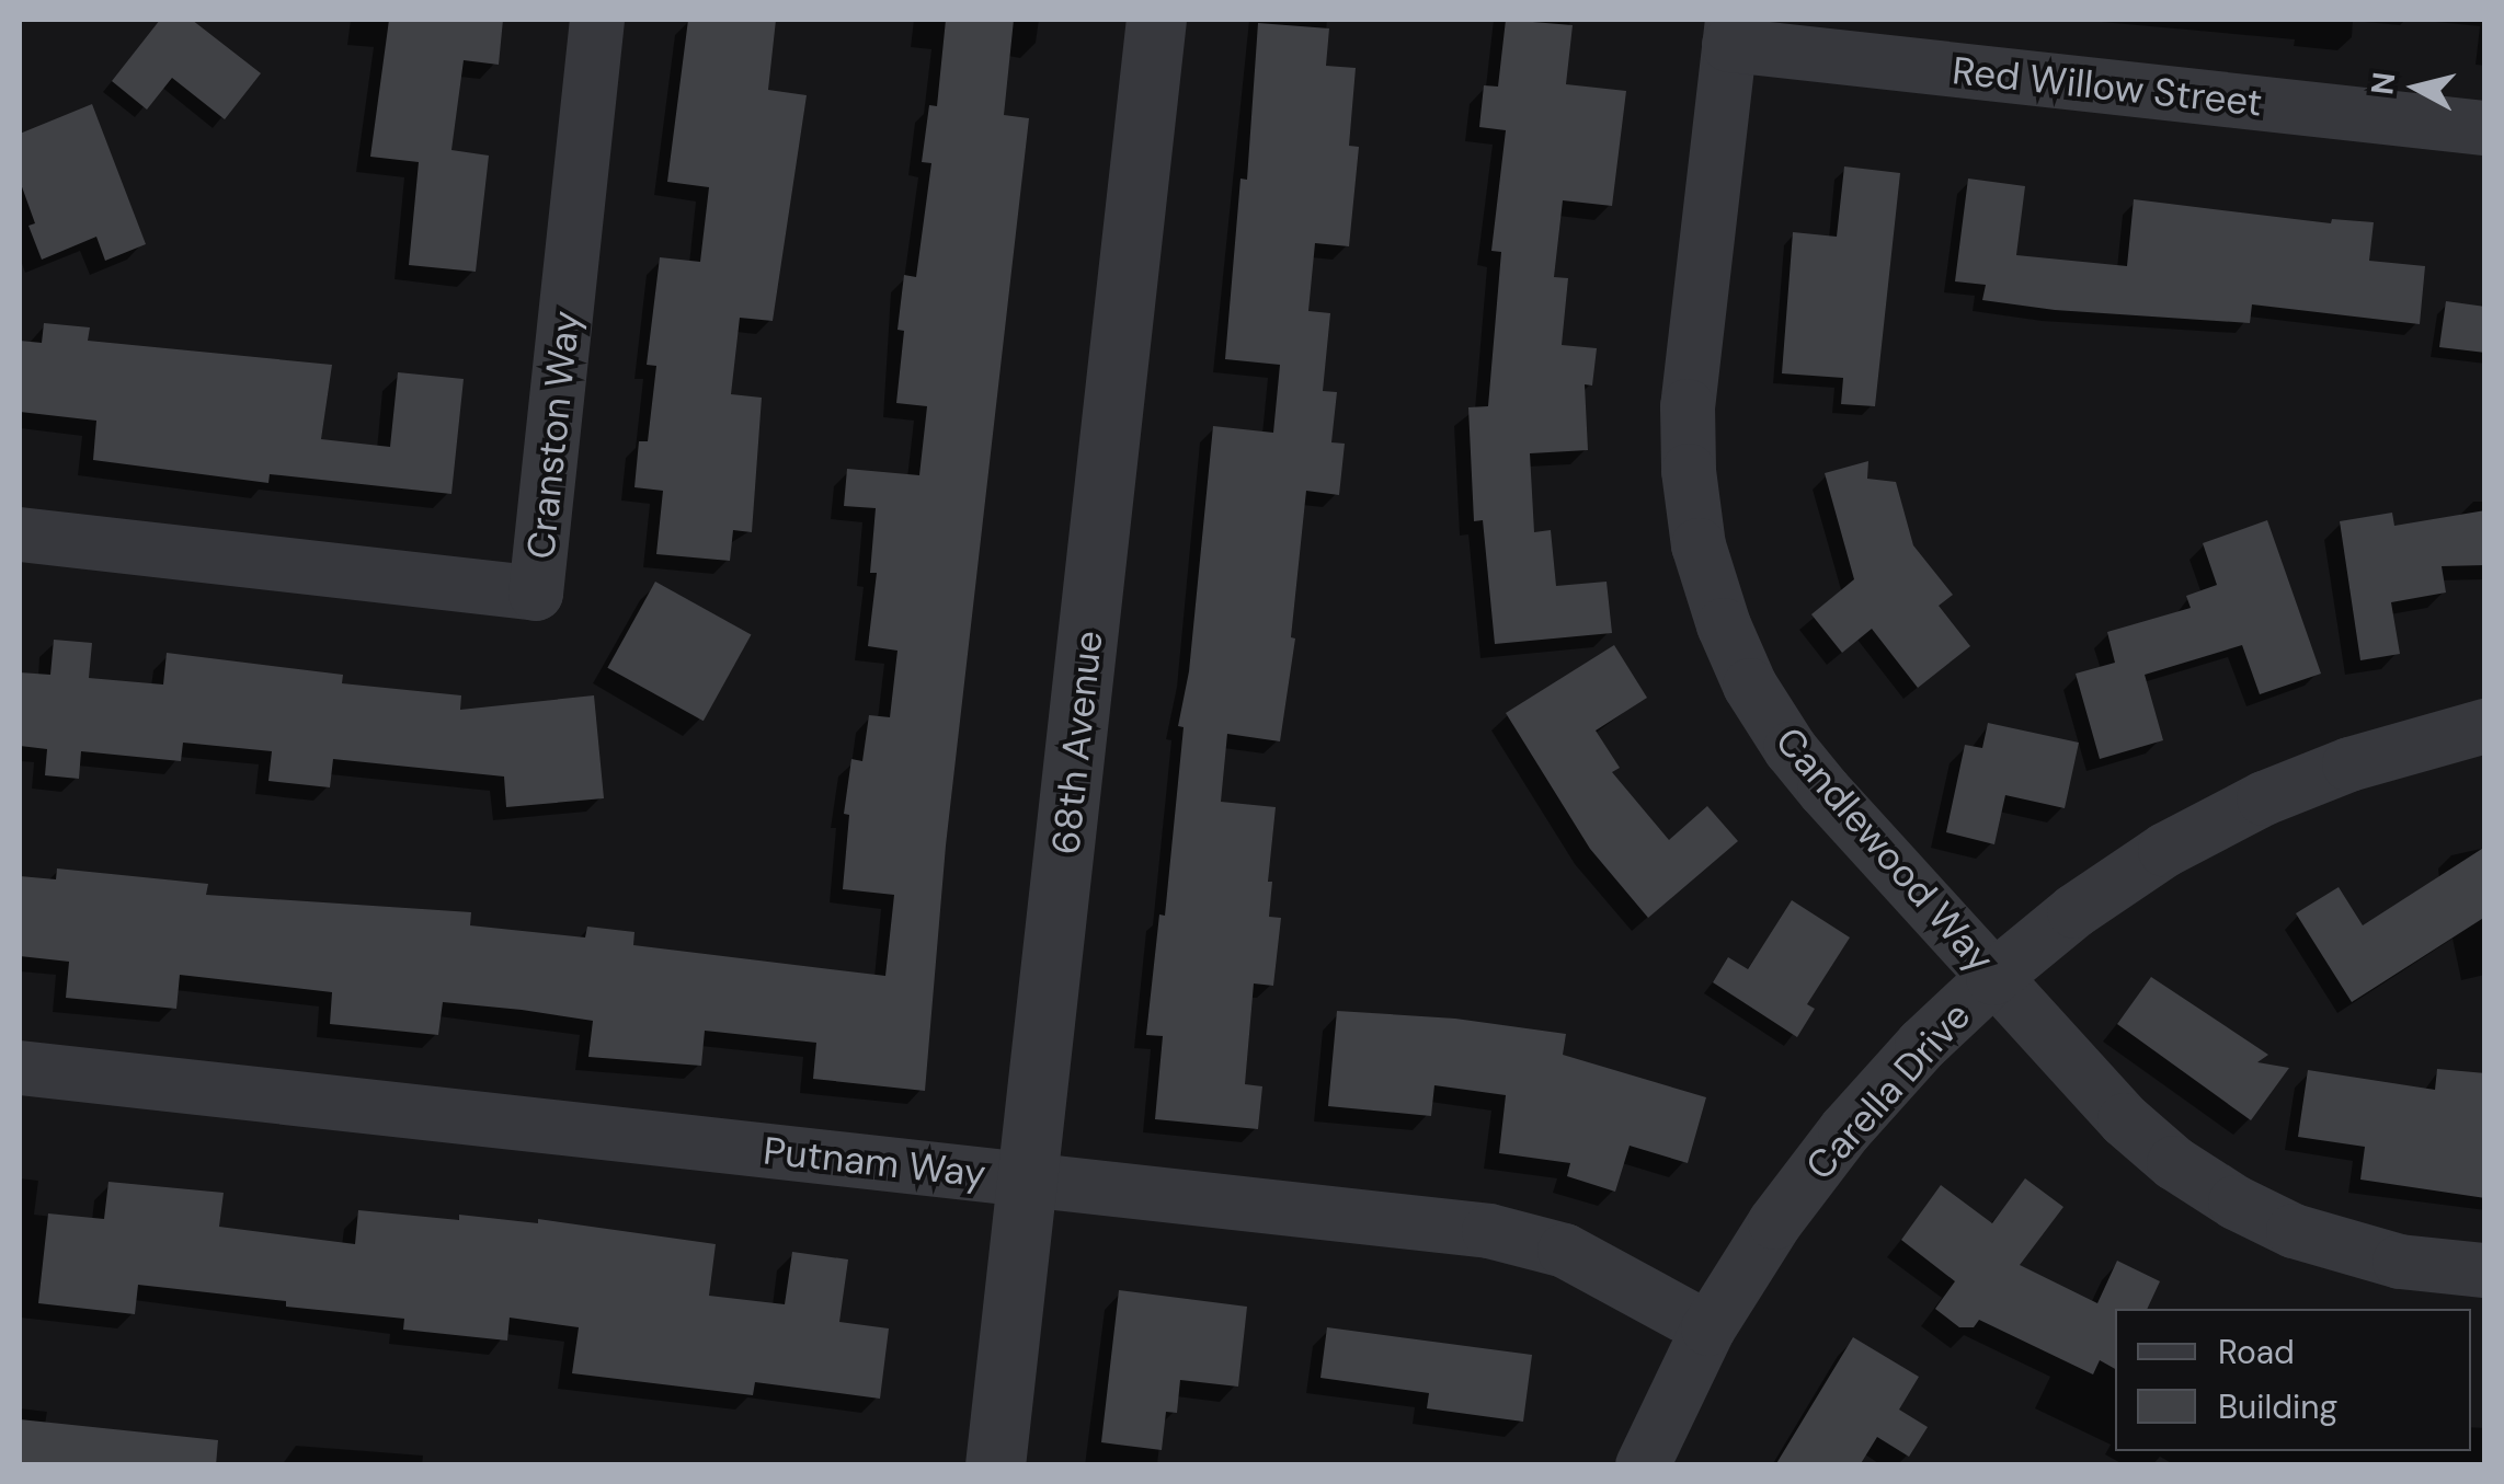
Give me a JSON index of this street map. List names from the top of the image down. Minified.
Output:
{"streets":{"street":["Red Willow Street","Cranston Way","68th Avenue","Candlewood Way","Carella Drive","Putnam Way"]},"crossings":[["Red Willow Street","Candlewood Way"],["68th Avenue","Putnam Way"],["Candlewood Way","Carella Drive"],["Carella Drive","Putnam Way"]],"legend":["Road","Building"],"north":"left"}
